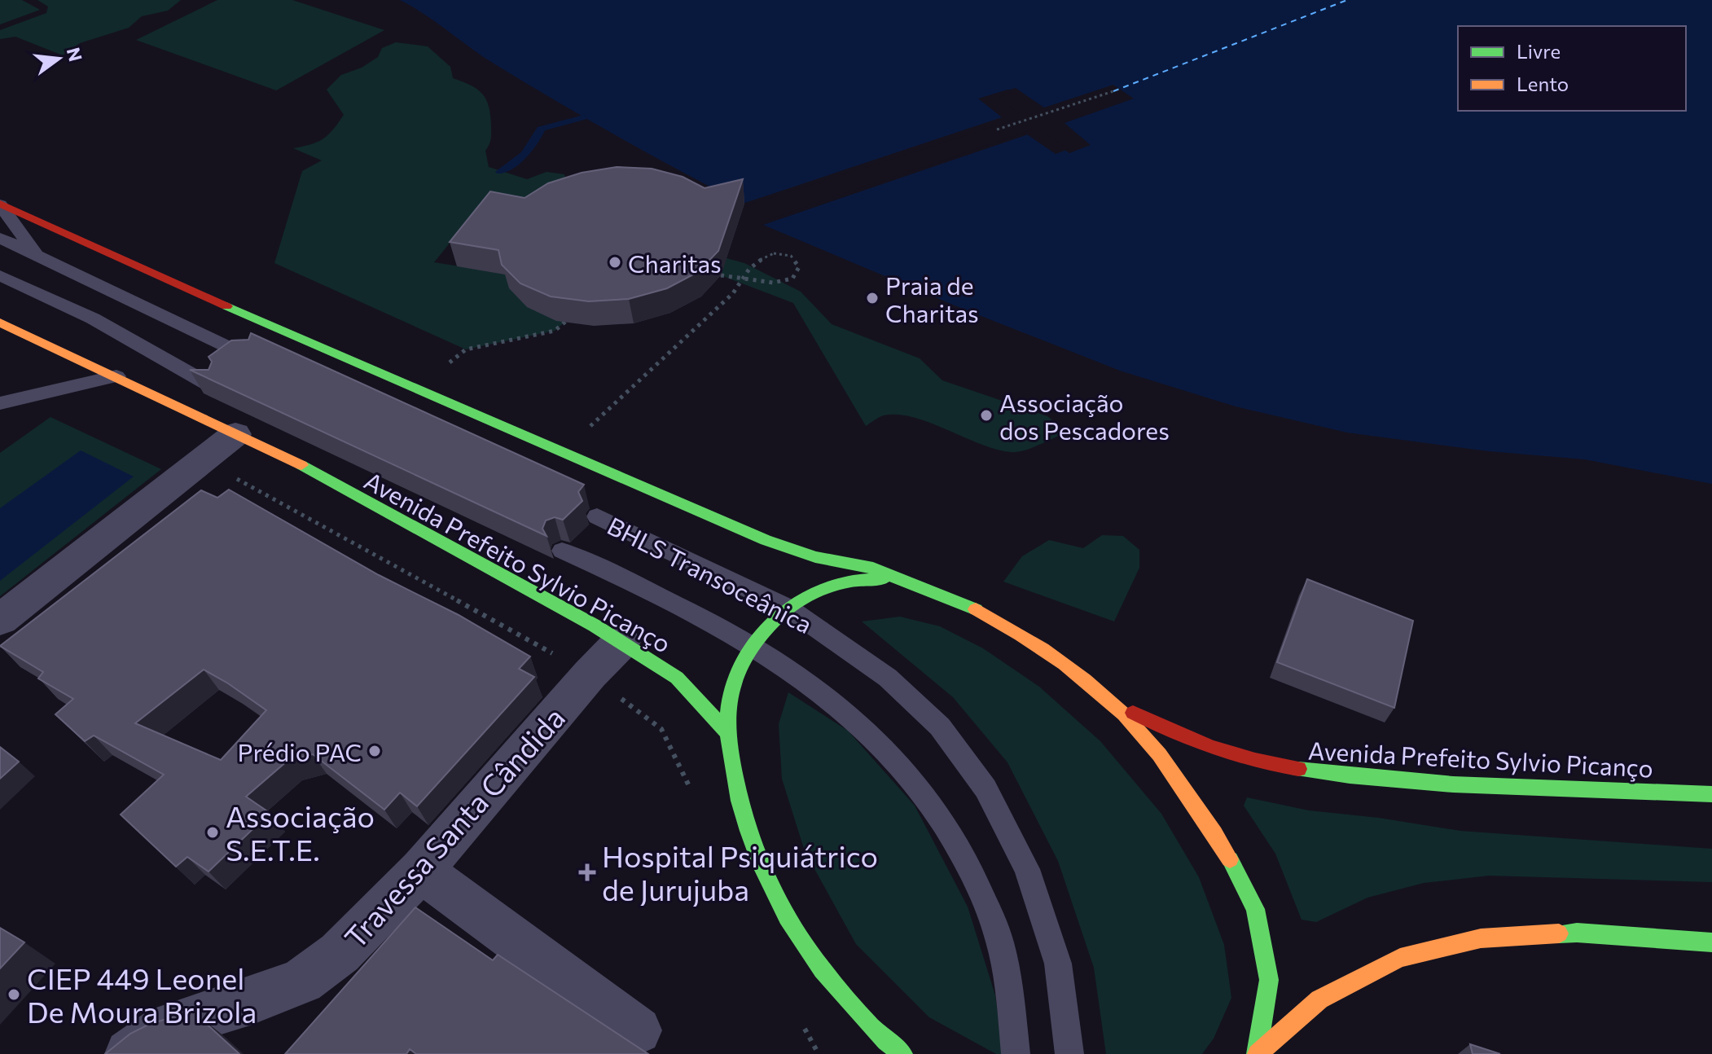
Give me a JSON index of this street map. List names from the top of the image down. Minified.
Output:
{"streets":{"main road":["Avenida Prefeito Sylvio Picanço"],"street":["Travessa Santa Cândida"],"lane":["BHLS Transoceânica"]},"crossings":[["Avenida Prefeito Sylvio Picanço","Travessa Santa Cândida"]],"places":{"other":["Charitas","Praia de Charitas","Associação dos Pescadores","Prédio PAC","Associação S.E.T.E.","CIEP 449 Leonel De Moura Brizola"],"health":["Hospital Psiquiátrico de Jurujuba"]},"legend":["Livre","Lento"],"north":"right"}
